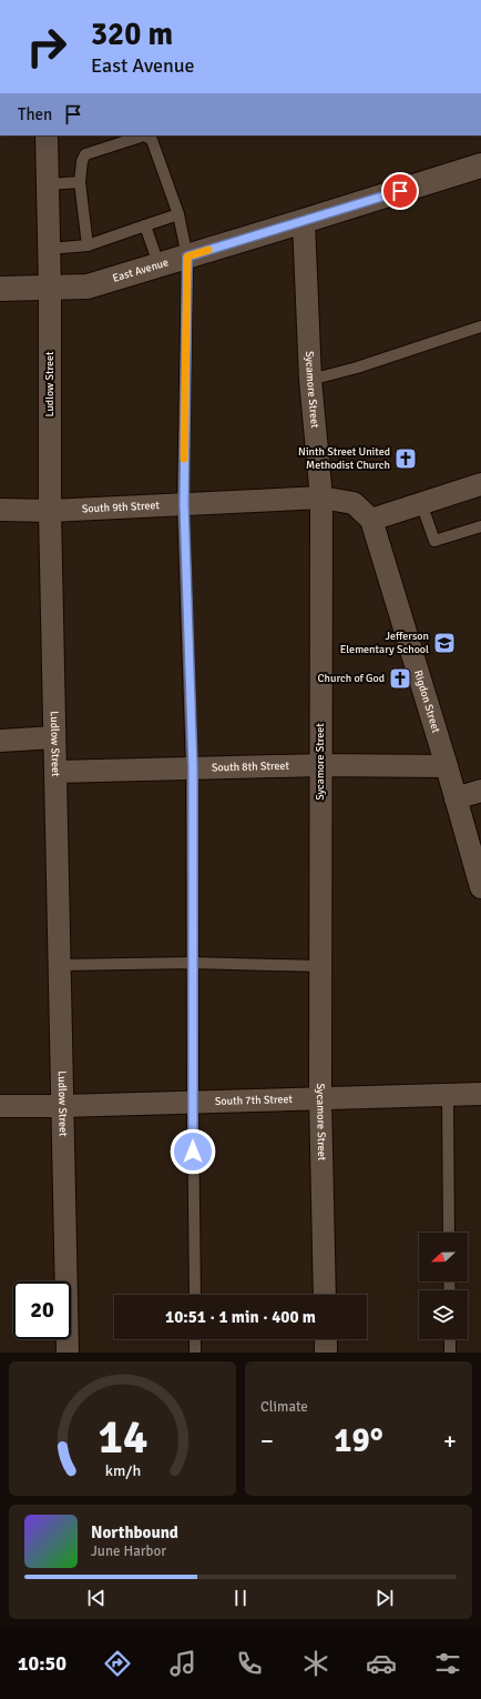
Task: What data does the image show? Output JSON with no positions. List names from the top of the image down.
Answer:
{
  "streets": {
    "street": [
      "East Avenue",
      "Ludlow Street",
      "Sycamore Street",
      "South 9th Street",
      "Rigdon Street",
      "South 8th Street",
      "South 7th Street"
    ]
  },
  "crossings": [
    ["East Avenue", "Ludlow Street"],
    ["East Avenue", "Sycamore Street"],
    ["Ludlow Street", "South 9th Street"],
    ["Ludlow Street", "South 8th Street"],
    ["Ludlow Street", "South 7th Street"],
    ["Sycamore Street", "South 9th Street"],
    ["Sycamore Street", "South 8th Street"],
    ["Sycamore Street", "South 7th Street"],
    ["Rigdon Street", "South 8th Street"]
  ],
  "places": {
    "church": ["Ninth Street United Methodist Church", "Church of God"],
    "school or university": ["Jefferson Elementary School"]
  },
  "north": "left",
  "page": {
    "turn": ["320 m", "East Avenue"],
    "then": "Then",
    "limit": "20",
    "trip": "10:51 · 1 min · 400 m",
    "tile": "Climate",
    "heat": ["−", "19°", "+"],
    "song": ["Northbound", "June Harbor"],
    "tabs": "10:50",
    "gauge": ["14", "km/h"]
  }
}
